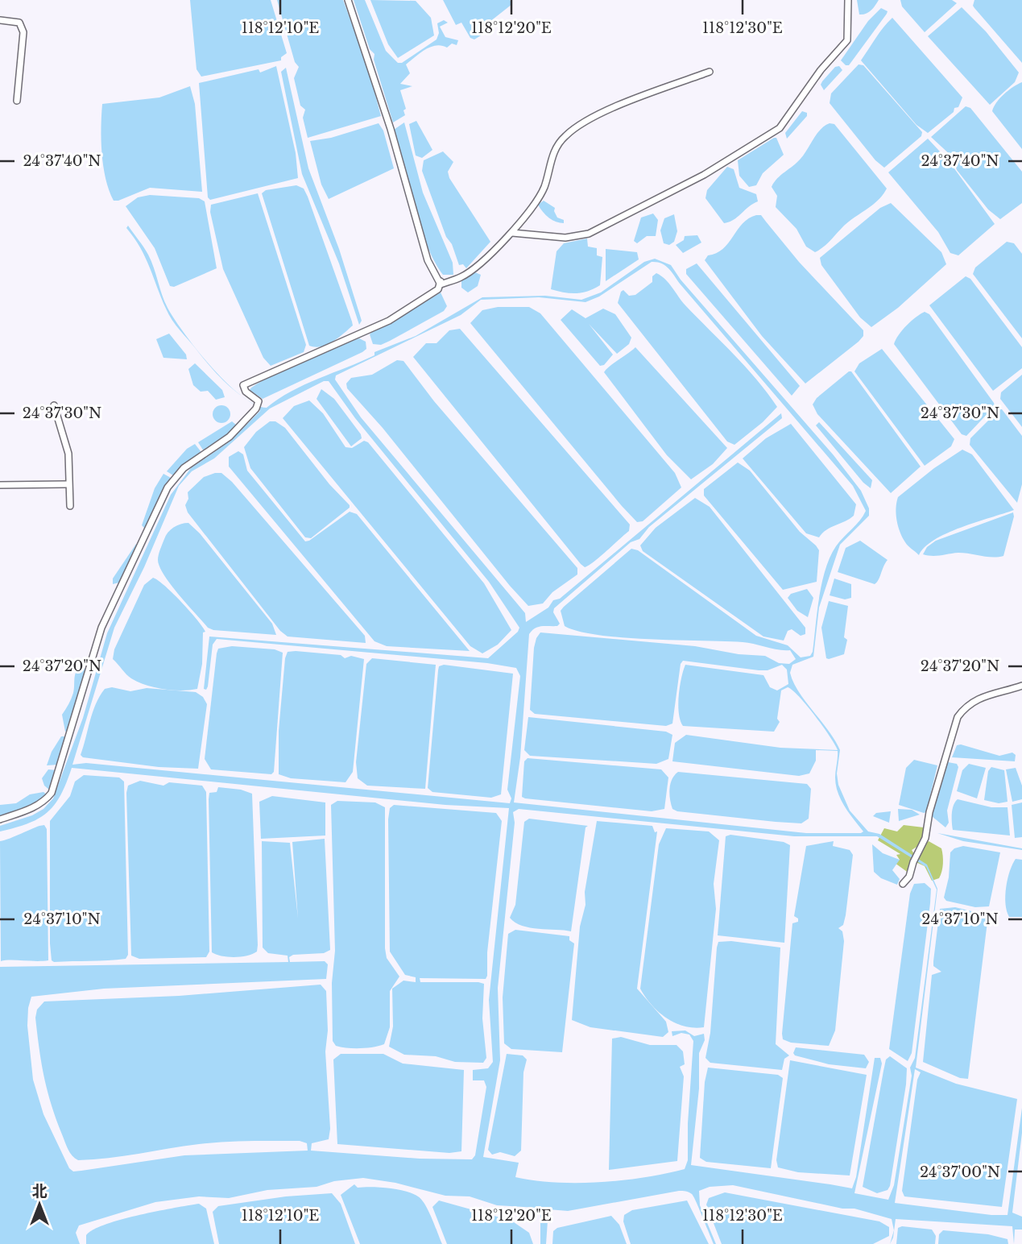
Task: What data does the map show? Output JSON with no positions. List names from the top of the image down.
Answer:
{
  "north": "top",
  "coordinates": [
    "118°12'10\"E",
    "118°12'20\"E",
    "118°12'30\"E",
    "24°37'40\"N",
    "24°37'30\"N",
    "24°37'20\"N",
    "24°37'10\"N",
    "24°37'00\"N"
  ]
}
